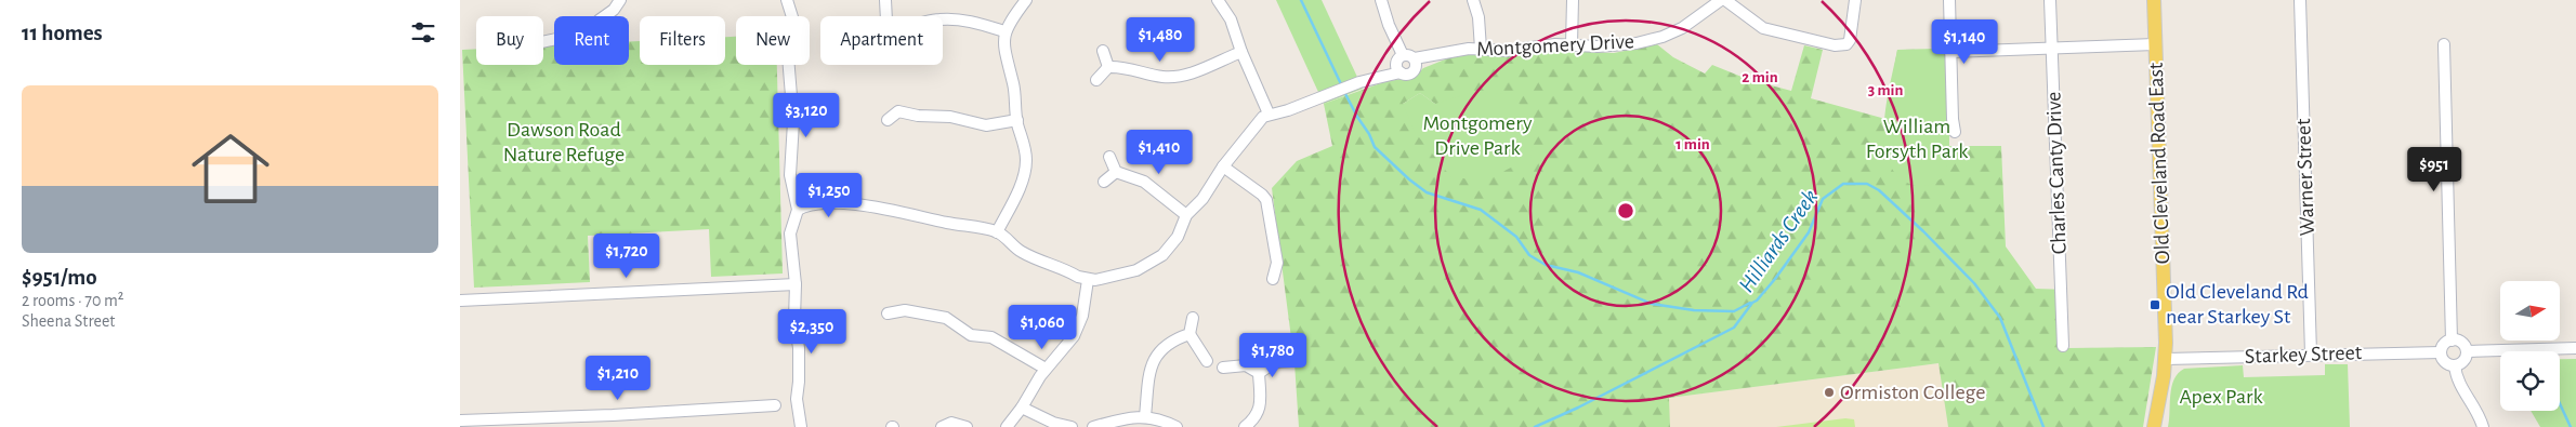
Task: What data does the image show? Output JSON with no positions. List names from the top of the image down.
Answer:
{
  "streets": {
    "main road": ["Old Cleveland Road East"],
    "street": [
      "Montgomery Drive",
      "Charles Canty Drive",
      "Warner Street",
      "Starkey Street"
    ]
  },
  "crossings": [
    ["Old Cleveland Road East", "Starkey Street"],
    ["Warner Street", "Starkey Street"]
  ],
  "water": ["Hilliards Creek"],
  "parks": [
    "Montgomery Drive Park",
    "William Forsyth Park",
    "Dawson Road Nature Refuge",
    "Apex Park"
  ],
  "places": {
    "transit": ["Old Cleveland Rd near Starkey St"],
    "other": ["Ormiston College"]
  },
  "north": "right",
  "page": {
    "heading": "11 homes",
    "chip": [
      "Buy",
      "Rent",
      "Filters",
      "New",
      "Apartment"
    ],
    "price": [
      "$1,480",
      "$1,140",
      "$3,120",
      "$1,410",
      "$951",
      "$1,250",
      "$1,720",
      "$1,060",
      "$2,350",
      "$1,780",
      "$1,210"
    ],
    "list": [
      {
        "name": "$951/mo",
        "note": "2 rooms · 70 m² · Sheena Street"
      }
    ]
  },
  "rings": ["2 min", "3 min", "1 min"]
}
